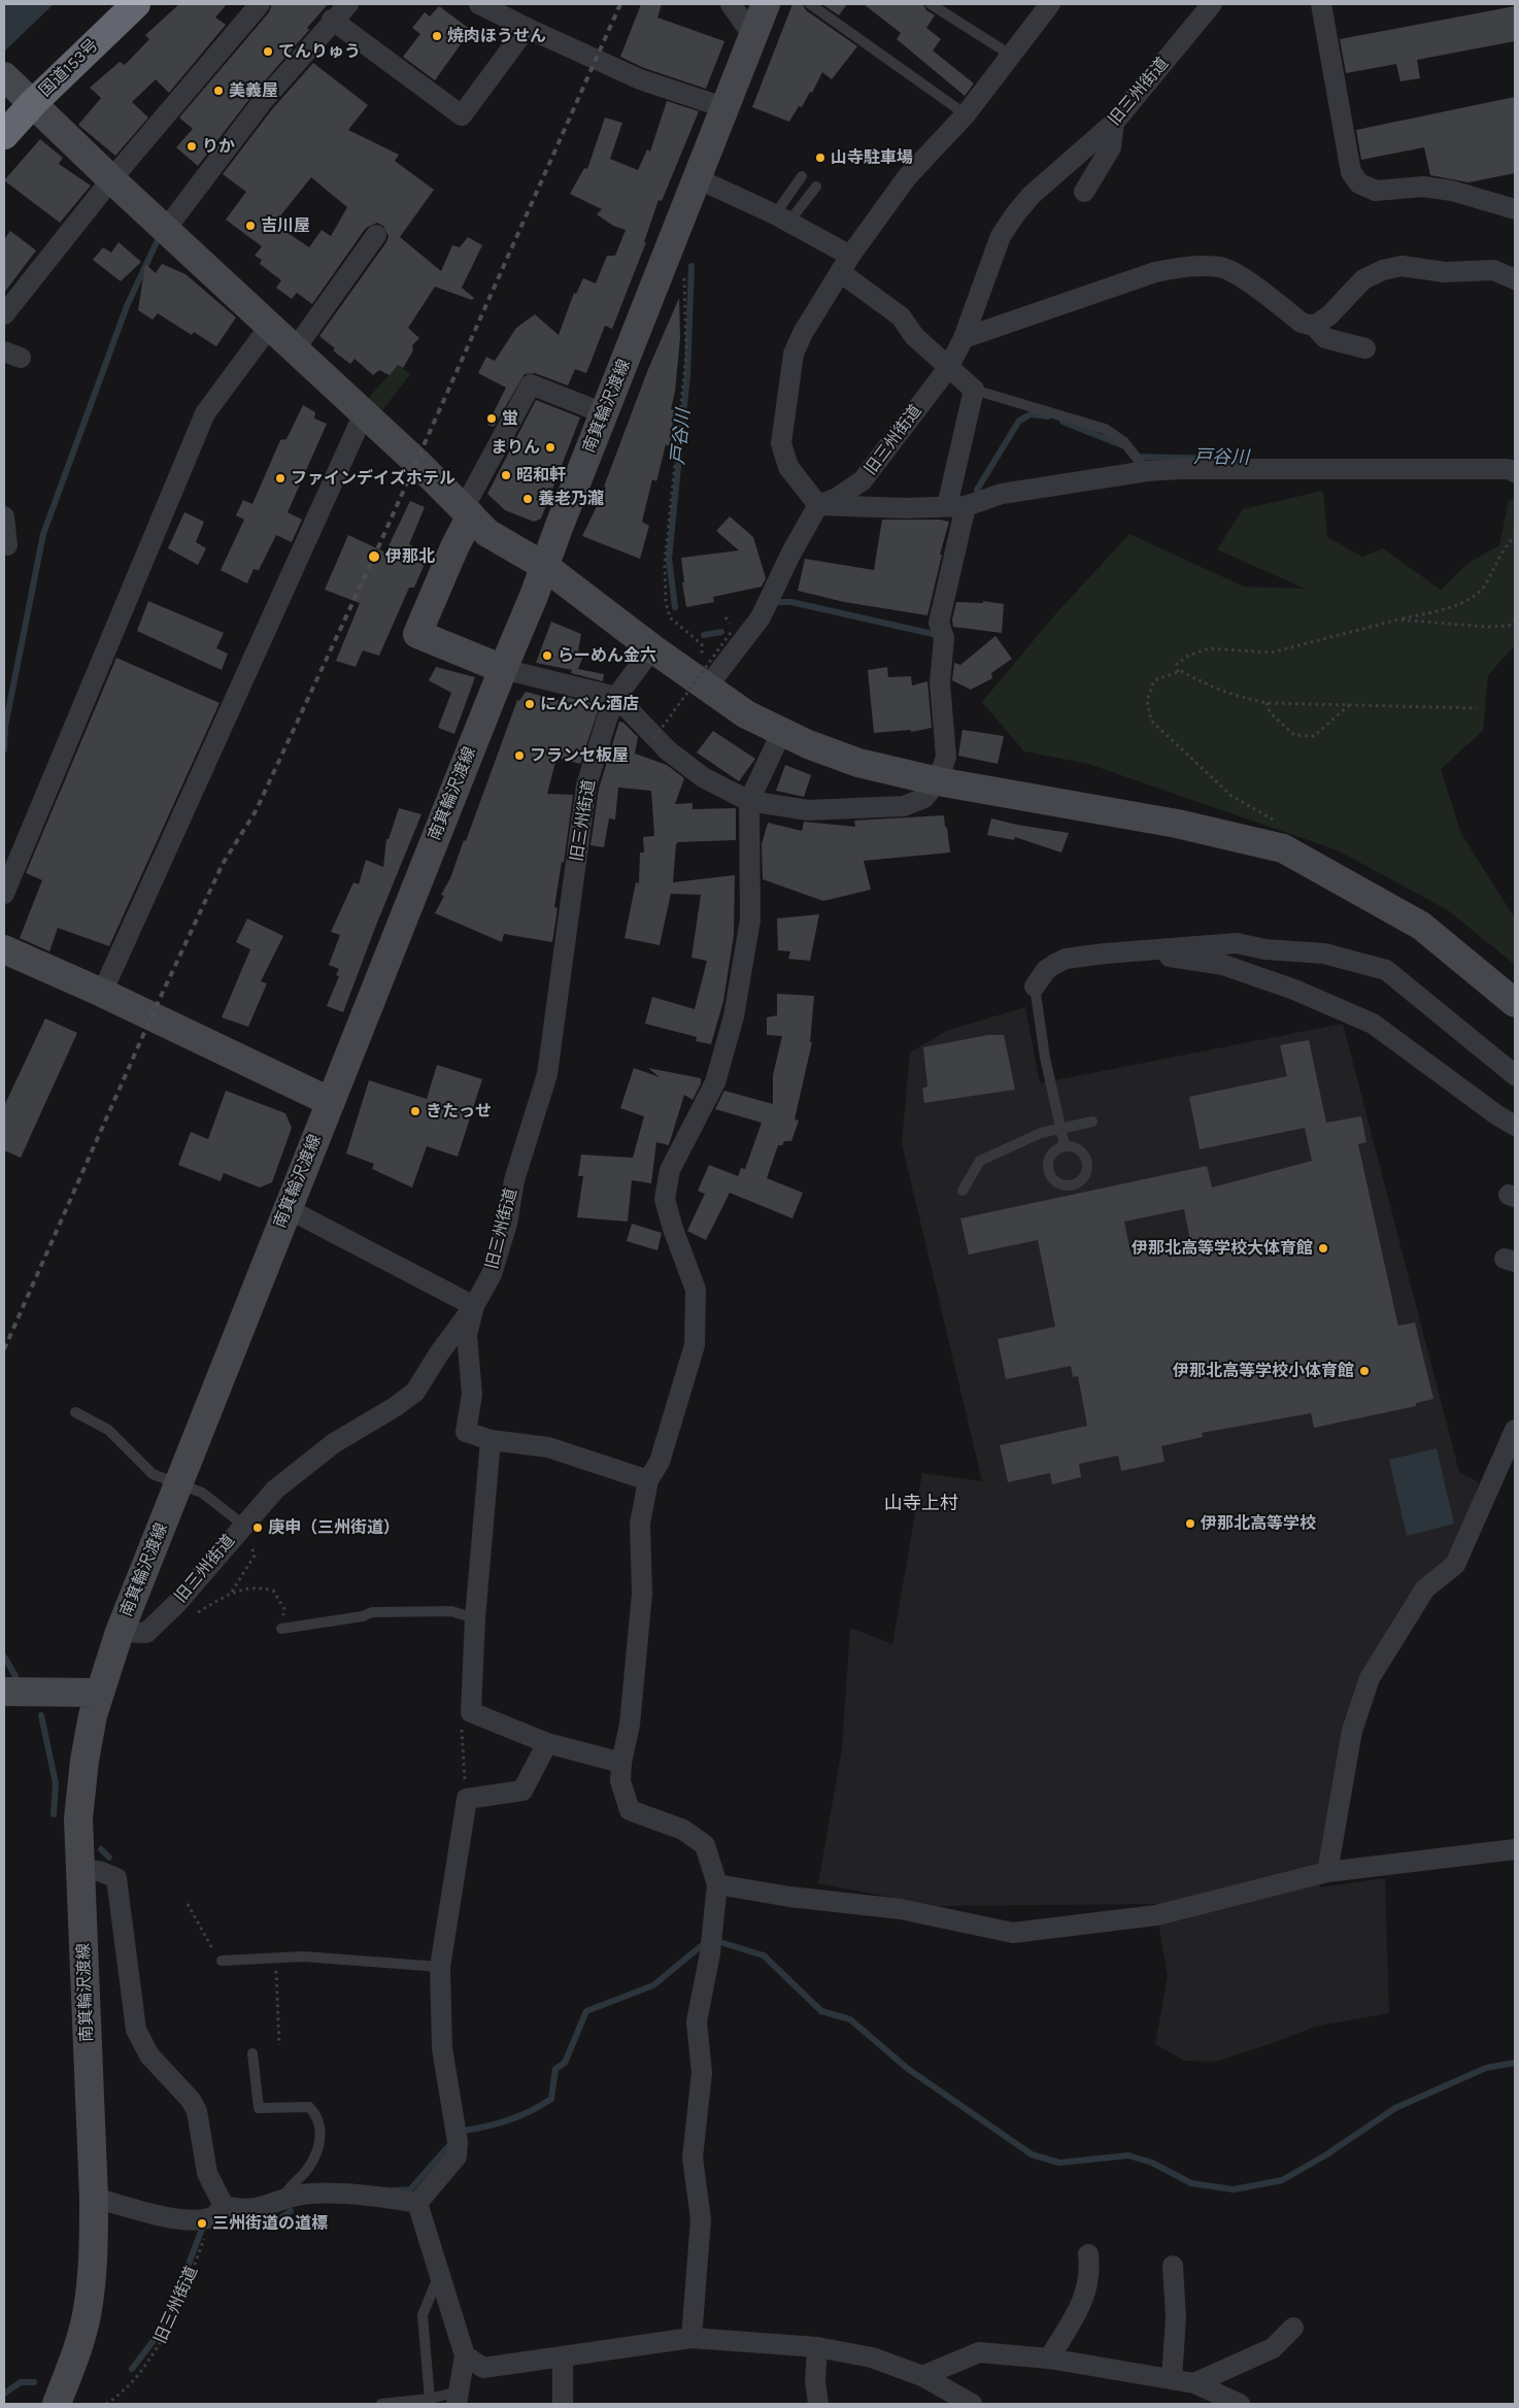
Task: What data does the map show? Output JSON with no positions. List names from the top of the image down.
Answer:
{
  "streets": {
    "highway": ["国道153号"],
    "main road": ["南箕輪沢渡線"],
    "street": ["旧三州街道"]
  },
  "crossings": [
    ["旧三州街道", "南箕輪沢渡線"]
  ],
  "districts": ["山寺上村"],
  "water": ["戸谷川"],
  "places": [
    "焼肉ほうせん",
    "てんりゅう",
    "美義屋",
    "りか",
    "山寺駐車場",
    "吉川屋",
    "蛍",
    "まりん",
    "昭和軒",
    "ファインデイズホテル",
    "養老乃瀧",
    "伊那北",
    "らーめん金六",
    "にんべん酒店",
    "フランセ板屋",
    "きたっせ",
    "伊那北高等学校大体育館",
    "伊那北高等学校小体育館",
    "伊那北高等学校",
    "庚申（三州街道）",
    "三州街道の道標"
  ]
}
